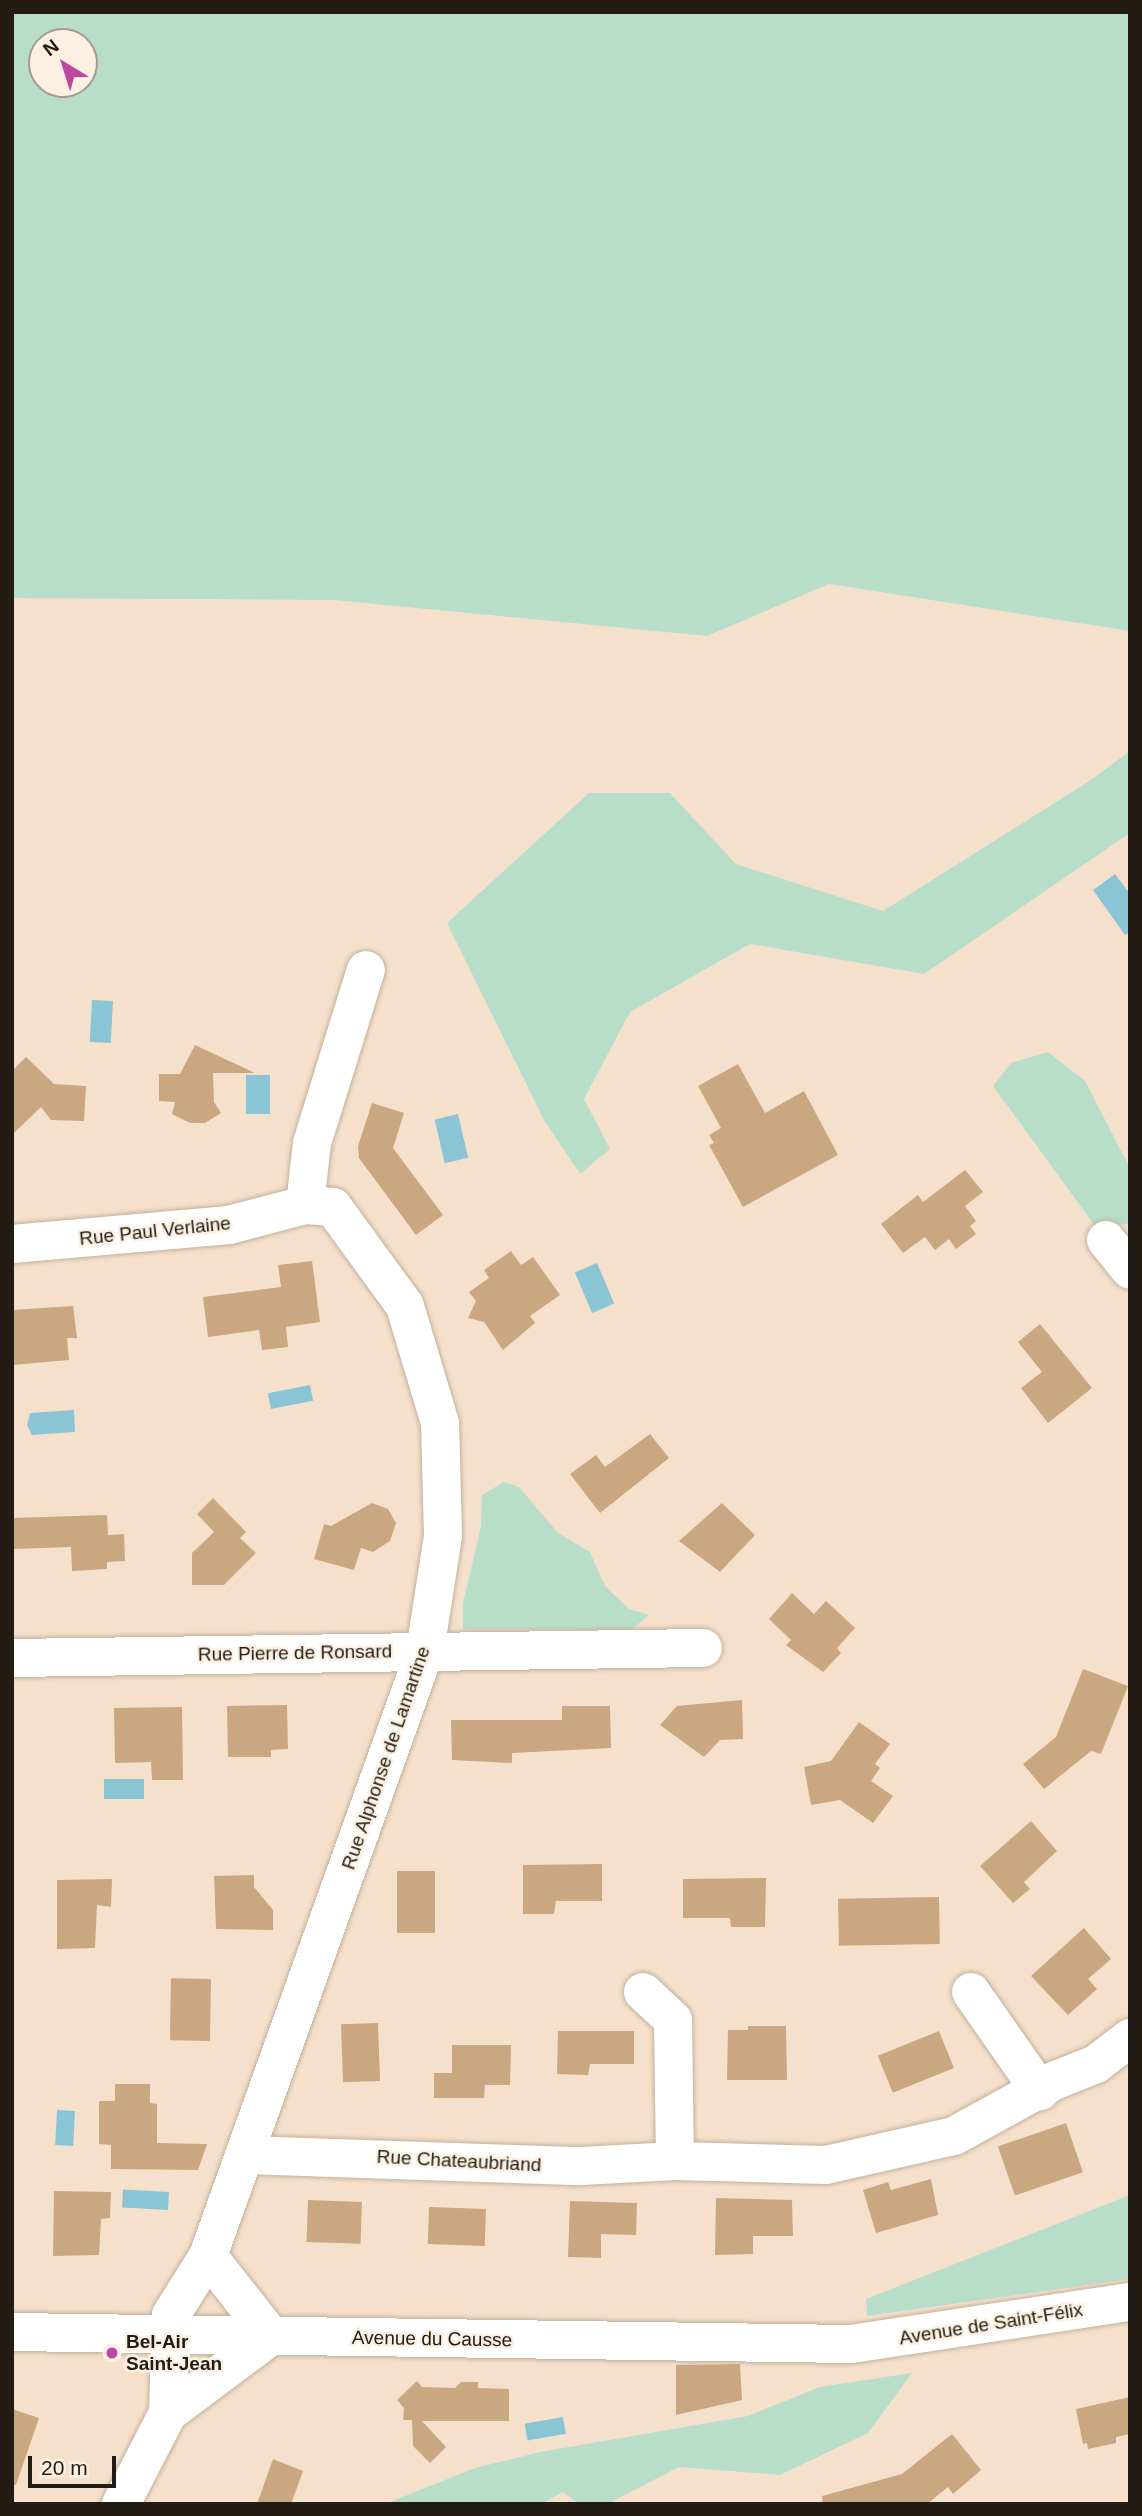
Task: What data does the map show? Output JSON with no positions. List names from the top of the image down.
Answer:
{
  "streets": {
    "street": [
      "Rue Paul Verlaine",
      "Rue Pierre de Ronsard",
      "Rue Alphonse de Lamartine",
      "Rue Chateaubriand",
      "Avenue de Saint-Félix",
      "Avenue du Causse"
    ]
  },
  "crossings": [
    ["Rue Paul Verlaine", "Rue Alphonse de Lamartine"],
    ["Rue Pierre de Ronsard", "Rue Alphonse de Lamartine"],
    ["Rue Alphonse de Lamartine", "Rue Chateaubriand"],
    ["Rue Alphonse de Lamartine", "Avenue du Causse"],
    ["Avenue de Saint-Félix", "Avenue du Causse"]
  ],
  "places": ["Bel-Air Saint-Jean"],
  "scale_bar": "20 m",
  "north": "top left"
}
